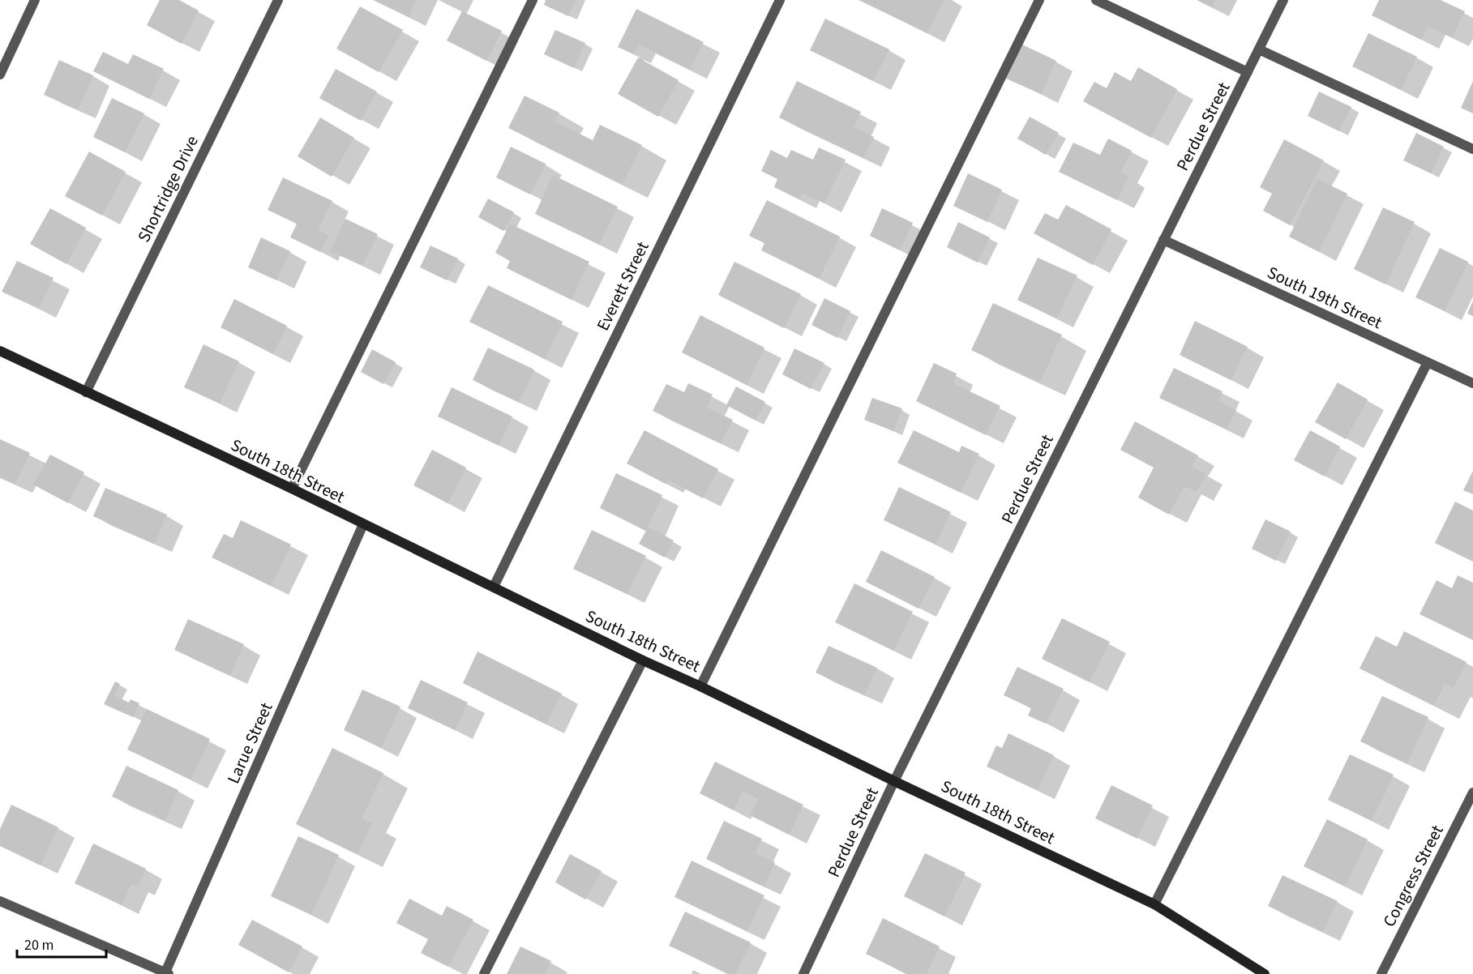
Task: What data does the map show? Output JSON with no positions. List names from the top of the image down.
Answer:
{
  "streets": {
    "main road": ["South 18th Street"],
    "street": [
      "Perdue Street",
      "Shortridge Drive",
      "Everett Street",
      "South 19th Street",
      "Larue Street",
      "Congress Street"
    ]
  },
  "crossings": [
    ["Perdue Street", "South 19th Street"],
    ["Perdue Street", "South 18th Street"],
    ["Shortridge Drive", "South 18th Street"],
    ["Everett Street", "South 18th Street"],
    ["South 18th Street", "Larue Street"]
  ],
  "scale_bar": "20 m"
}
